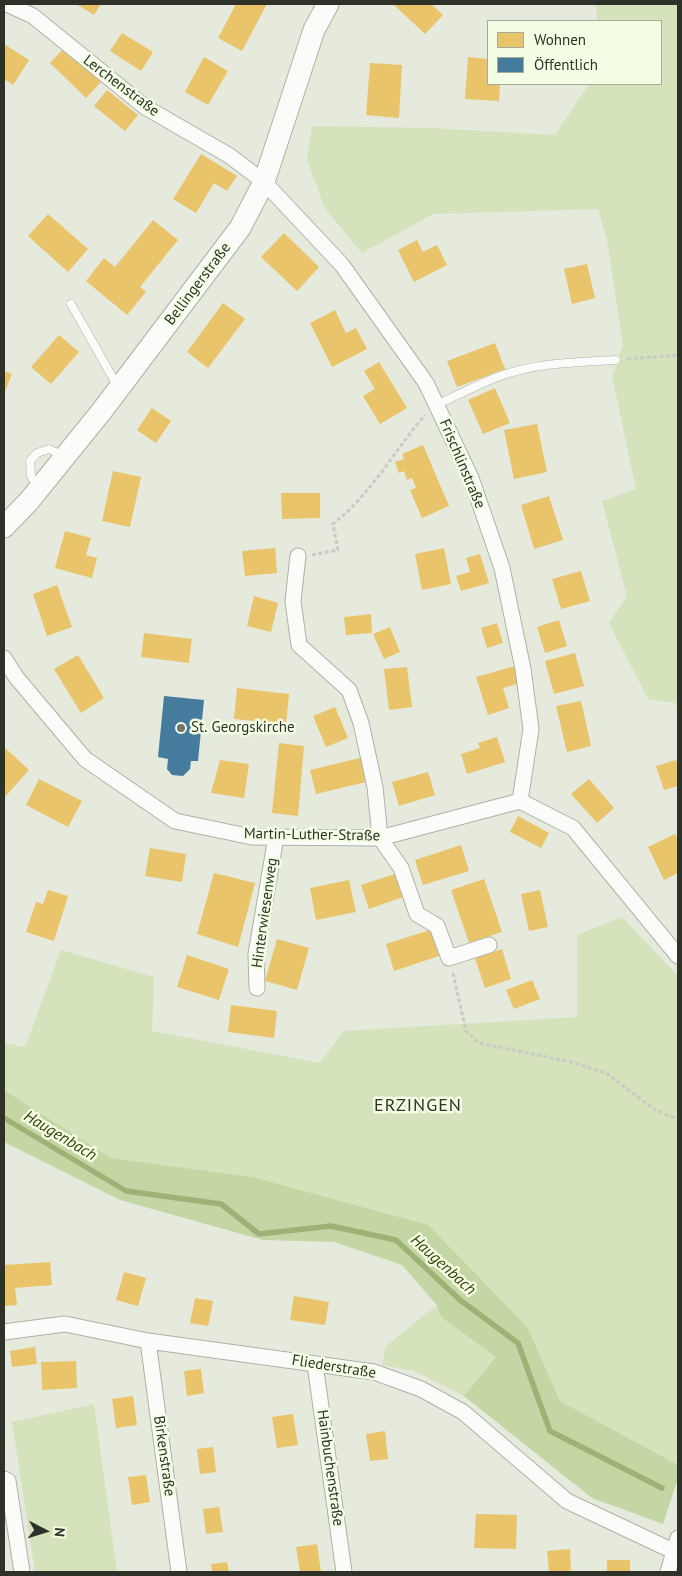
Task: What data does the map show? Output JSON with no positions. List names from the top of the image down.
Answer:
{
  "streets": {
    "street": [
      "Lerchenstraße",
      "Bellingerstraße",
      "Frischlinstraße",
      "Martin-Luther-Straße",
      "Hinterwiesenweg",
      "Fliederstraße",
      "Birkenstraße",
      "Hainbuchenstraße"
    ]
  },
  "crossings": [
    ["Lerchenstraße", "Bellingerstraße"],
    ["Lerchenstraße", "Frischlinstraße"],
    ["Bellingerstraße", "Frischlinstraße"],
    ["Frischlinstraße", "Martin-Luther-Straße"],
    ["Martin-Luther-Straße", "Hinterwiesenweg"],
    ["Fliederstraße", "Birkenstraße"],
    ["Fliederstraße", "Hainbuchenstraße"]
  ],
  "districts": ["ERZINGEN"],
  "water": ["Haugenbach"],
  "places": ["St. Georgskirche"],
  "legend": ["Wohnen", "Öffentlich"],
  "north": "right"
}
